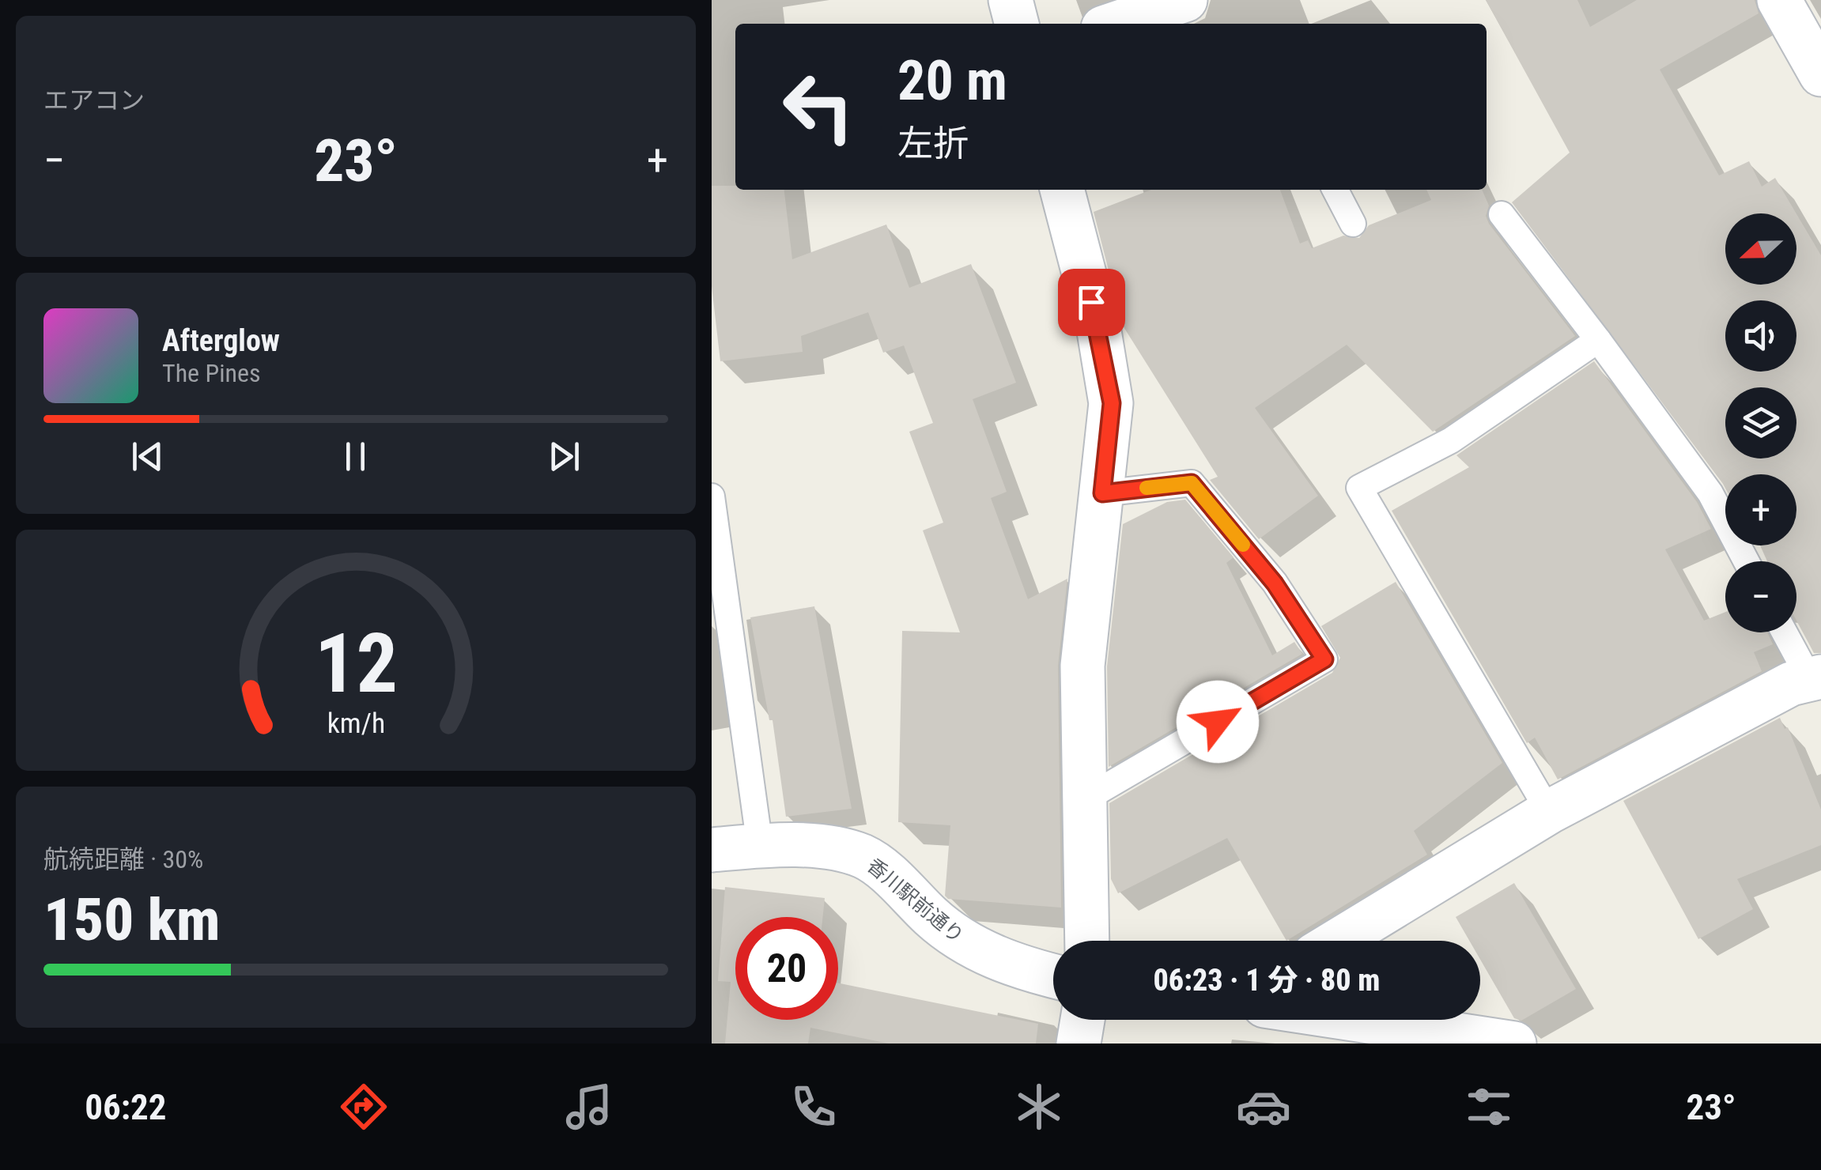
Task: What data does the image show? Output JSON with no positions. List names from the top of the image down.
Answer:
{
  "streets": {
    "street": ["香川駅前通り"]
  },
  "north": "left",
  "page": {
    "tile": [
      "エアコン",
      ["航続距離 · 30%", "150 km"]
    ],
    "turn": ["20 m", "左折"],
    "heat": ["−", "23°", "+"],
    "map_buttons": ["+", "−"],
    "song": ["Afterglow", "The Pines"],
    "limit": "20",
    "trip": "06:23 · 1 分 · 80 m",
    "tabs": ["06:22", "23°"],
    "gauge": ["12", "km/h"]
  }
}
